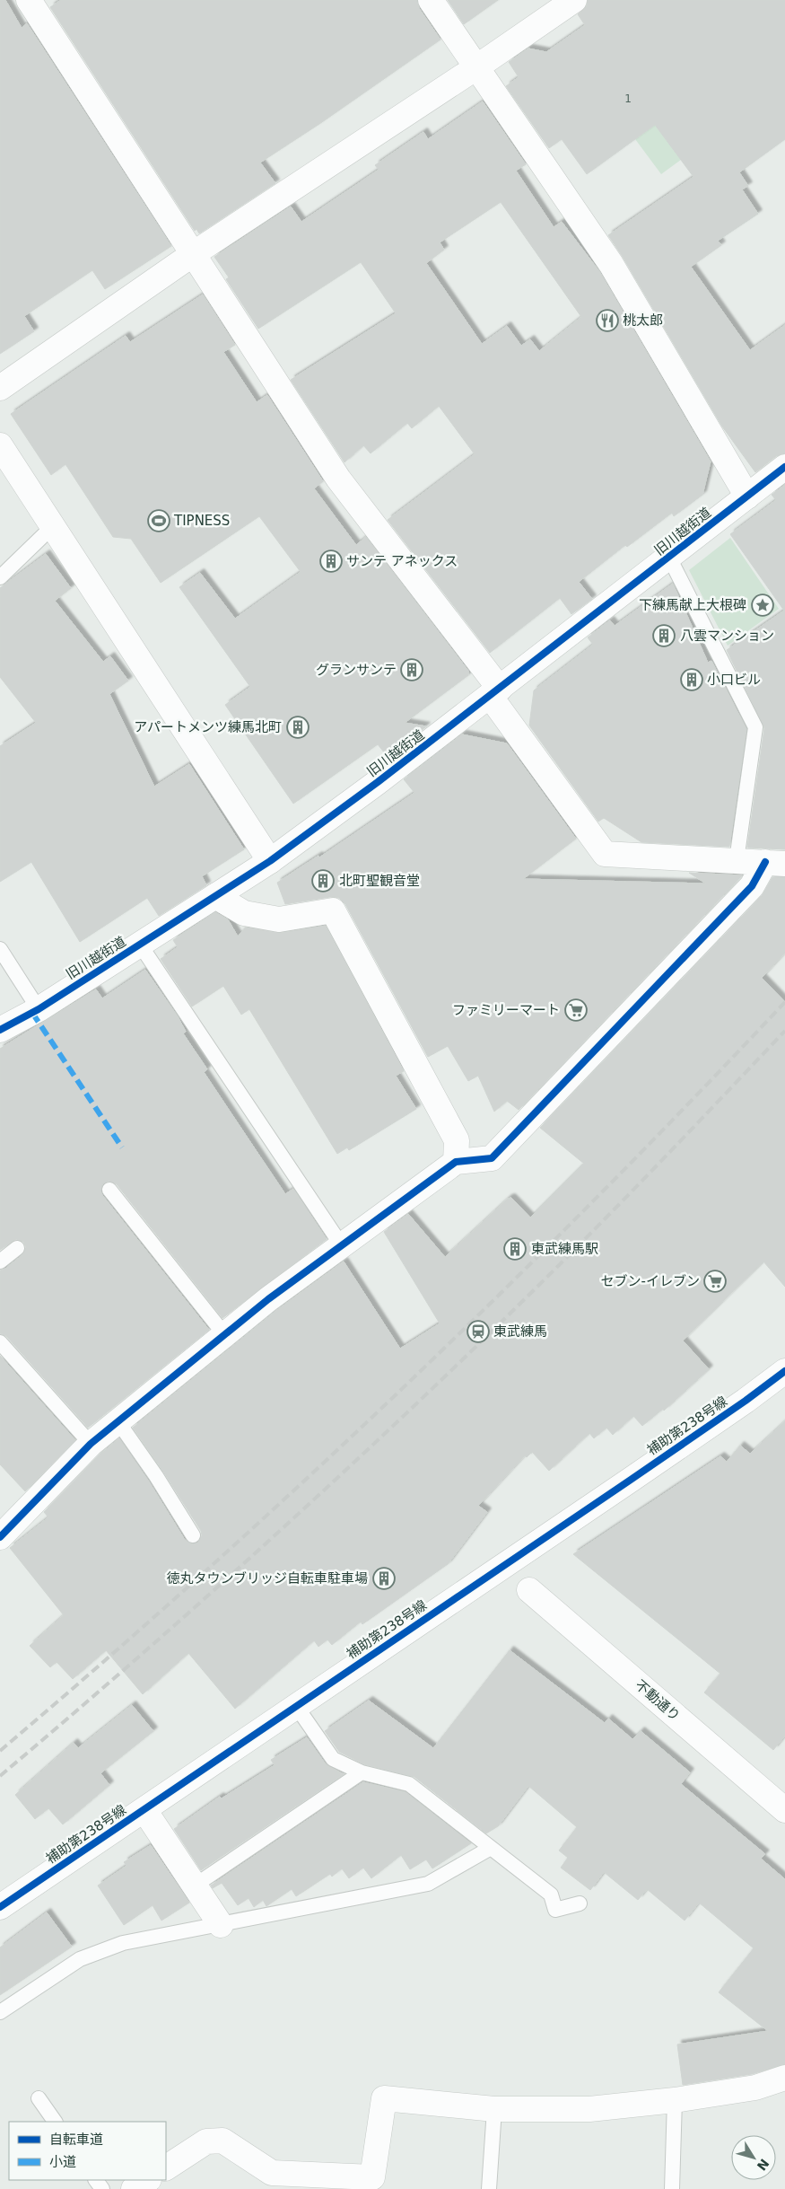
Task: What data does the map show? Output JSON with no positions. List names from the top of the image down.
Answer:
{
  "streets": {
    "street": ["旧川越街道", "補助第238号線", "不動通り"]
  },
  "places": {
    "restaurant": ["桃太郎"],
    "sports": ["TIPNESS"],
    "building": [
      "サンテ アネックス",
      "八雲マンション",
      "グランサンテ",
      "小口ビル",
      "アパートメンツ練馬北町",
      "北町聖観音堂",
      "東武練馬駅",
      "徳丸タウンブリッジ自転車駐車場"
    ],
    "place": ["下練馬献上大根碑"],
    "supermarket": ["ファミリーマート", "セブン-イレブン"],
    "station": ["東武練馬"]
  },
  "house_numbers": ["1"],
  "legend": ["自転車道", "小道"],
  "north": "bottom right"
}
